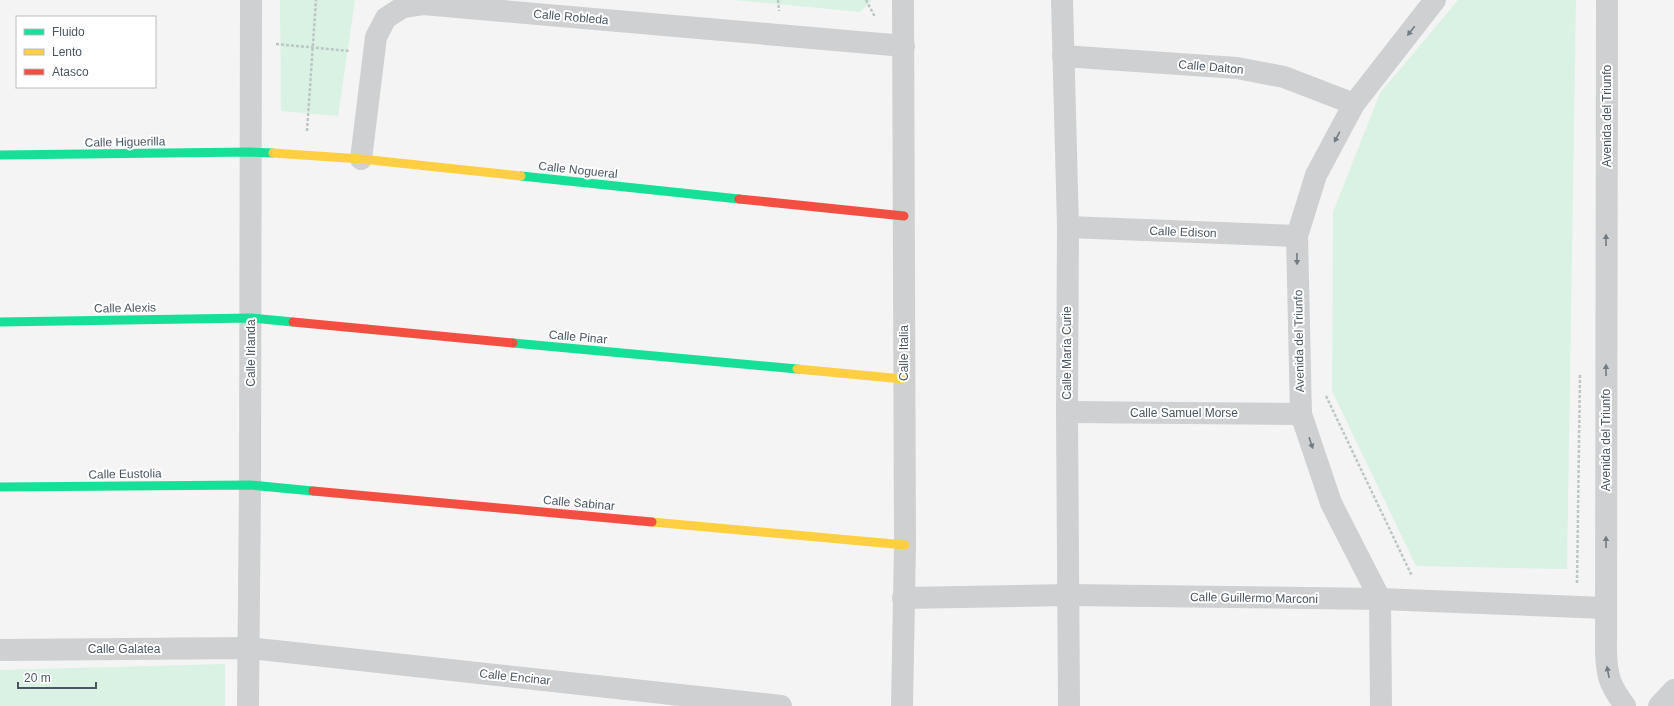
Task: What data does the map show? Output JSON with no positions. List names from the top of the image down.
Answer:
{
  "streets": {
    "street": [
      "Calle Robleda",
      "Calle Dalton",
      "Avenida del Triunfo",
      "Calle Higuerilla",
      "Calle Nogueral",
      "Calle Edison",
      "Calle Alexis",
      "Calle Pinar",
      "Calle Irlanda",
      "Calle Italia",
      "Calle María Curie",
      "Calle Samuel Morse",
      "Calle Eustolia",
      "Calle Sabinar",
      "Calle Guillermo Marconi",
      "Calle Galatea",
      "Calle Encinar"
    ]
  },
  "crossings": [
    ["Calle Robleda", "Calle Nogueral"],
    ["Calle Robleda", "Calle Italia"],
    ["Calle Dalton", "Avenida del Triunfo"],
    ["Calle Dalton", "Calle María Curie"],
    ["Avenida del Triunfo", "Calle Edison"],
    ["Avenida del Triunfo", "Calle Samuel Morse"],
    ["Avenida del Triunfo", "Calle Guillermo Marconi"],
    ["Calle Higuerilla", "Calle Nogueral"],
    ["Calle Higuerilla", "Calle Irlanda"],
    ["Calle Nogueral", "Calle Irlanda"],
    ["Calle Nogueral", "Calle Italia"],
    ["Calle Edison", "Calle María Curie"],
    ["Calle Alexis", "Calle Pinar"],
    ["Calle Alexis", "Calle Irlanda"],
    ["Calle Pinar", "Calle Irlanda"],
    ["Calle Pinar", "Calle Italia"],
    ["Calle Irlanda", "Calle Eustolia"],
    ["Calle Irlanda", "Calle Sabinar"],
    ["Calle Irlanda", "Calle Galatea"],
    ["Calle Irlanda", "Calle Encinar"],
    ["Calle Italia", "Calle Sabinar"],
    ["Calle Italia", "Calle Guillermo Marconi"],
    ["Calle María Curie", "Calle Samuel Morse"],
    ["Calle María Curie", "Calle Guillermo Marconi"],
    ["Calle Eustolia", "Calle Sabinar"],
    ["Calle Galatea", "Calle Encinar"]
  ],
  "legend": ["Fluido", "Lento", "Atasco"],
  "scale_bar": "20 m"
}
